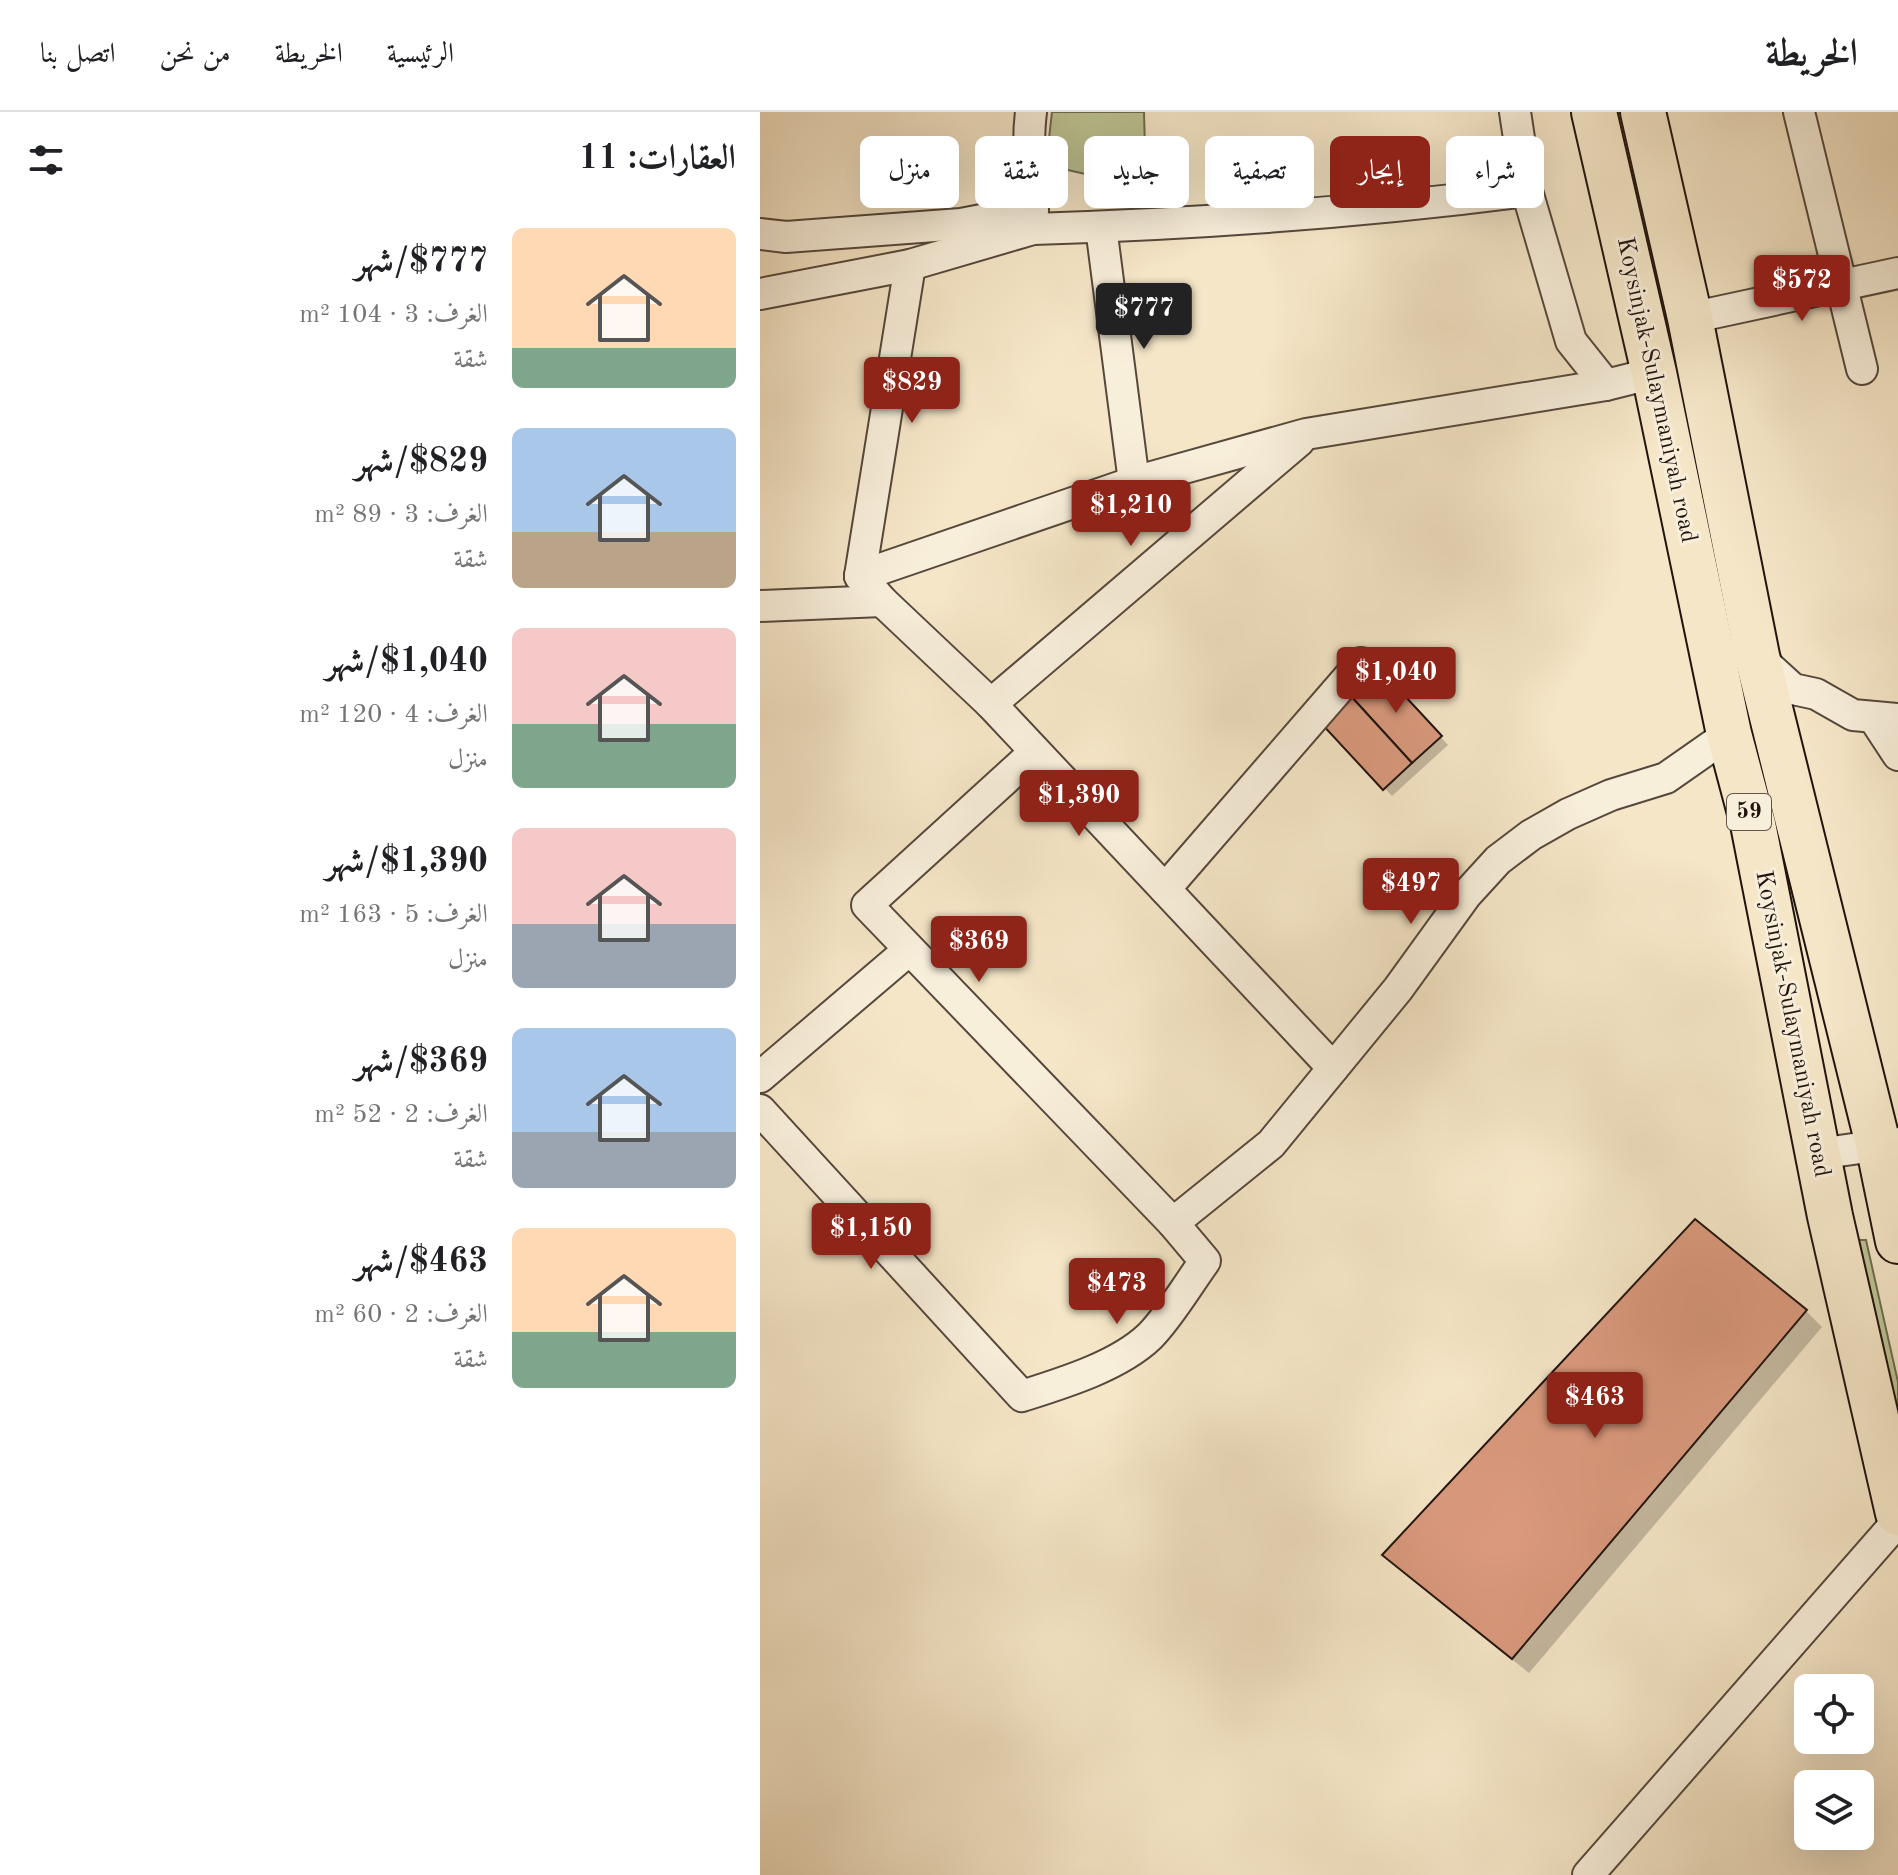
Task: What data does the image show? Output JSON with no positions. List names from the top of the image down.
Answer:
{
  "streets": {
    "main road": ["Koysinjak-Sulaymaniyah road", "59"]
  },
  "page": {
    "header": "الخريطة",
    "nav": [
      "الرئيسية",
      "الخريطة",
      "من نحن",
      "اتصل بنا"
    ],
    "heading": "العقارات: 11",
    "chip": [
      "شراء",
      "إيجار",
      "تصفية",
      "جديد",
      "شقة",
      "منزل"
    ],
    "list": [
      {
        "name": "$777/شهر",
        "note": "الغرف: 3 · 104 m² · شقة"
      },
      {
        "name": "$829/شهر",
        "note": "الغرف: 3 · 89 m² · شقة"
      },
      {
        "name": "$1,040/شهر",
        "note": "الغرف: 4 · 120 m² · منزل"
      },
      {
        "name": "$1,390/شهر",
        "note": "الغرف: 5 · 163 m² · منزل"
      },
      {
        "name": "$369/شهر",
        "note": "الغرف: 2 · 52 m² · شقة"
      },
      {
        "name": "$463/شهر",
        "note": "الغرف: 2 · 60 m² · شقة"
      }
    ],
    "price": [
      "$572",
      "$777",
      "$829",
      "$1,210",
      "$1,040",
      "$1,390",
      "$497",
      "$369",
      "$1,150",
      "$473",
      "$463"
    ]
  }
}
